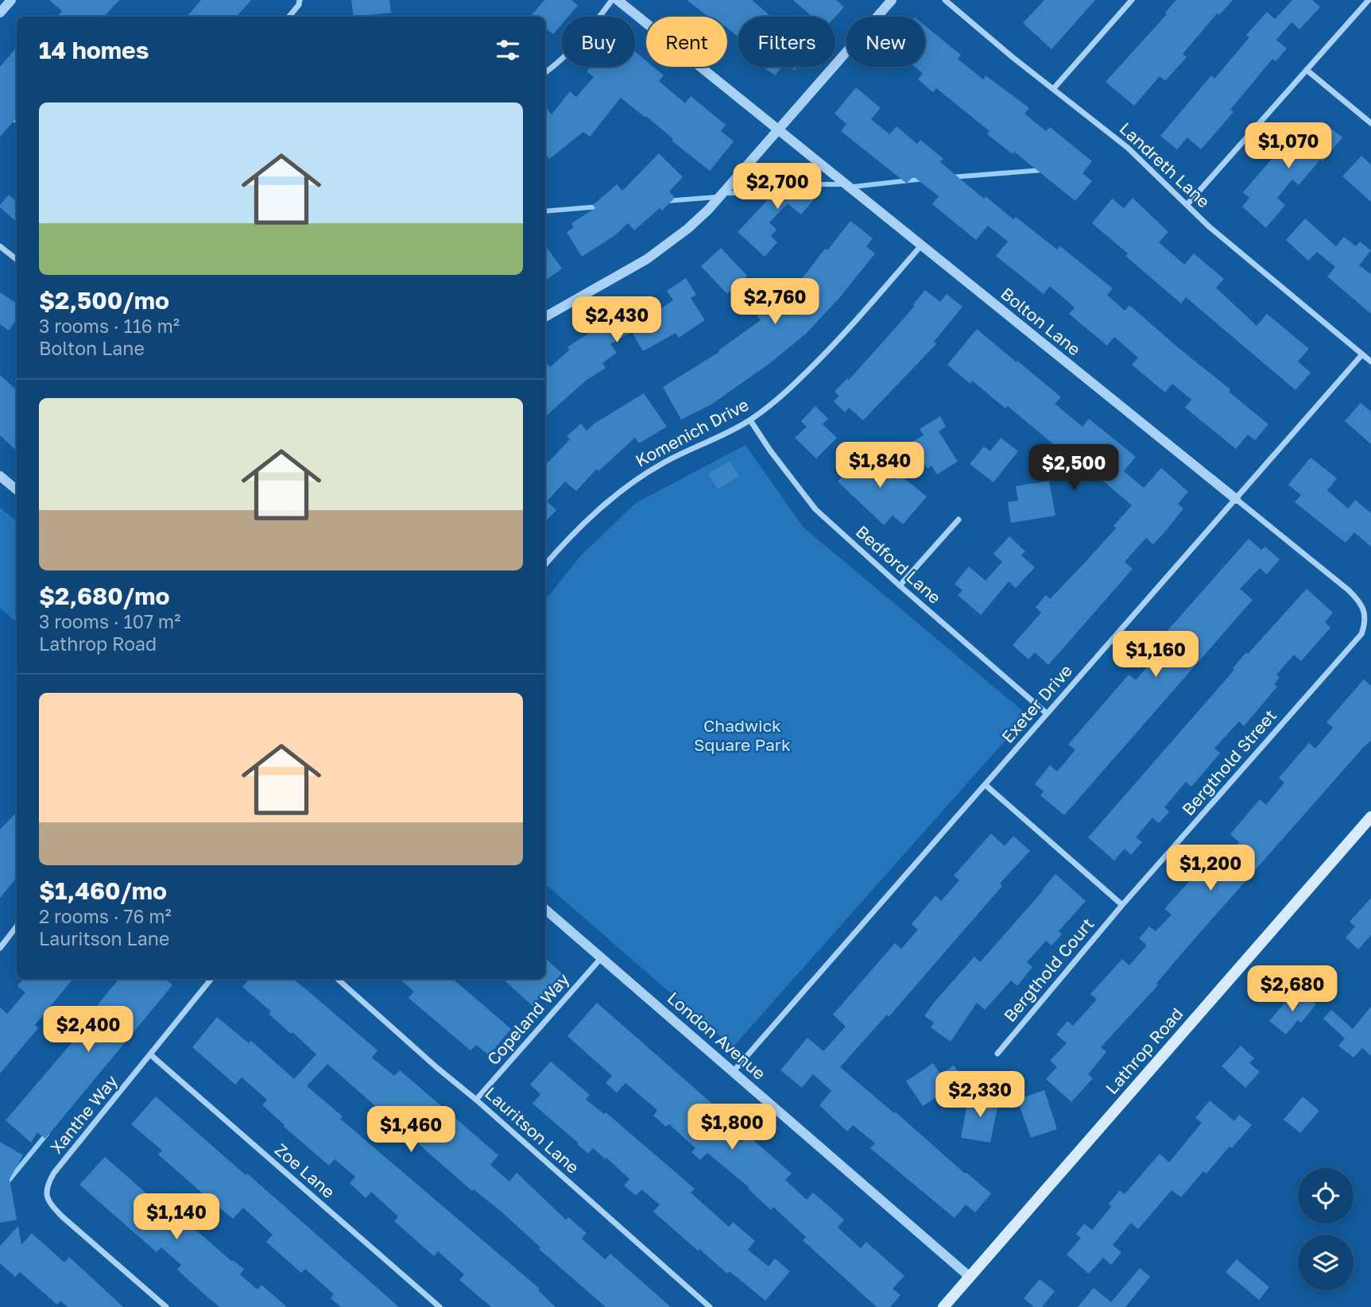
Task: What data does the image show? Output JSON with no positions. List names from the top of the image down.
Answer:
{
  "streets": {
    "main road": ["Lathrop Road"],
    "street": [
      "Landreth Lane",
      "Bolton Lane",
      "Komenich Drive",
      "Bedford Lane",
      "Exeter Drive",
      "Bergthold Street",
      "Bergthold Court",
      "Copeland Way",
      "London Avenue",
      "Xanthe Way",
      "Lauritson Lane",
      "Zoe Lane"
    ]
  },
  "crossings": [
    ["Landreth Lane", "Exeter Drive"],
    ["Bolton Lane", "Komenich Drive"],
    ["Bolton Lane", "Exeter Drive"],
    ["Bolton Lane", "Bergthold Street"],
    ["Komenich Drive", "Bedford Lane"],
    ["Bedford Lane", "Exeter Drive"],
    ["Exeter Drive", "London Avenue"],
    ["Bergthold Street", "Bergthold Court"],
    ["Copeland Way", "London Avenue"],
    ["Copeland Way", "Lauritson Lane"],
    ["London Avenue", "Lathrop Road"],
    ["Xanthe Way", "Zoe Lane"]
  ],
  "parks": ["Chadwick Square Park"],
  "page": {
    "chip": [
      "Buy",
      "Rent",
      "Filters",
      "New"
    ],
    "heading": "14 homes",
    "list": [
      {
        "name": "$2,500/mo",
        "note": "3 rooms · 116 m² · Bolton Lane"
      },
      {
        "name": "$2,680/mo",
        "note": "3 rooms · 107 m² · Lathrop Road"
      },
      {
        "name": "$1,460/mo",
        "note": "2 rooms · 76 m² · Lauritson Lane"
      }
    ],
    "price": [
      "$1,070",
      "$2,700",
      "$2,760",
      "$2,430",
      "$1,840",
      "$2,500",
      "$1,160",
      "$1,200",
      "$2,680",
      "$2,400",
      "$2,330",
      "$1,800",
      "$1,460",
      "$1,140"
    ]
  }
}
